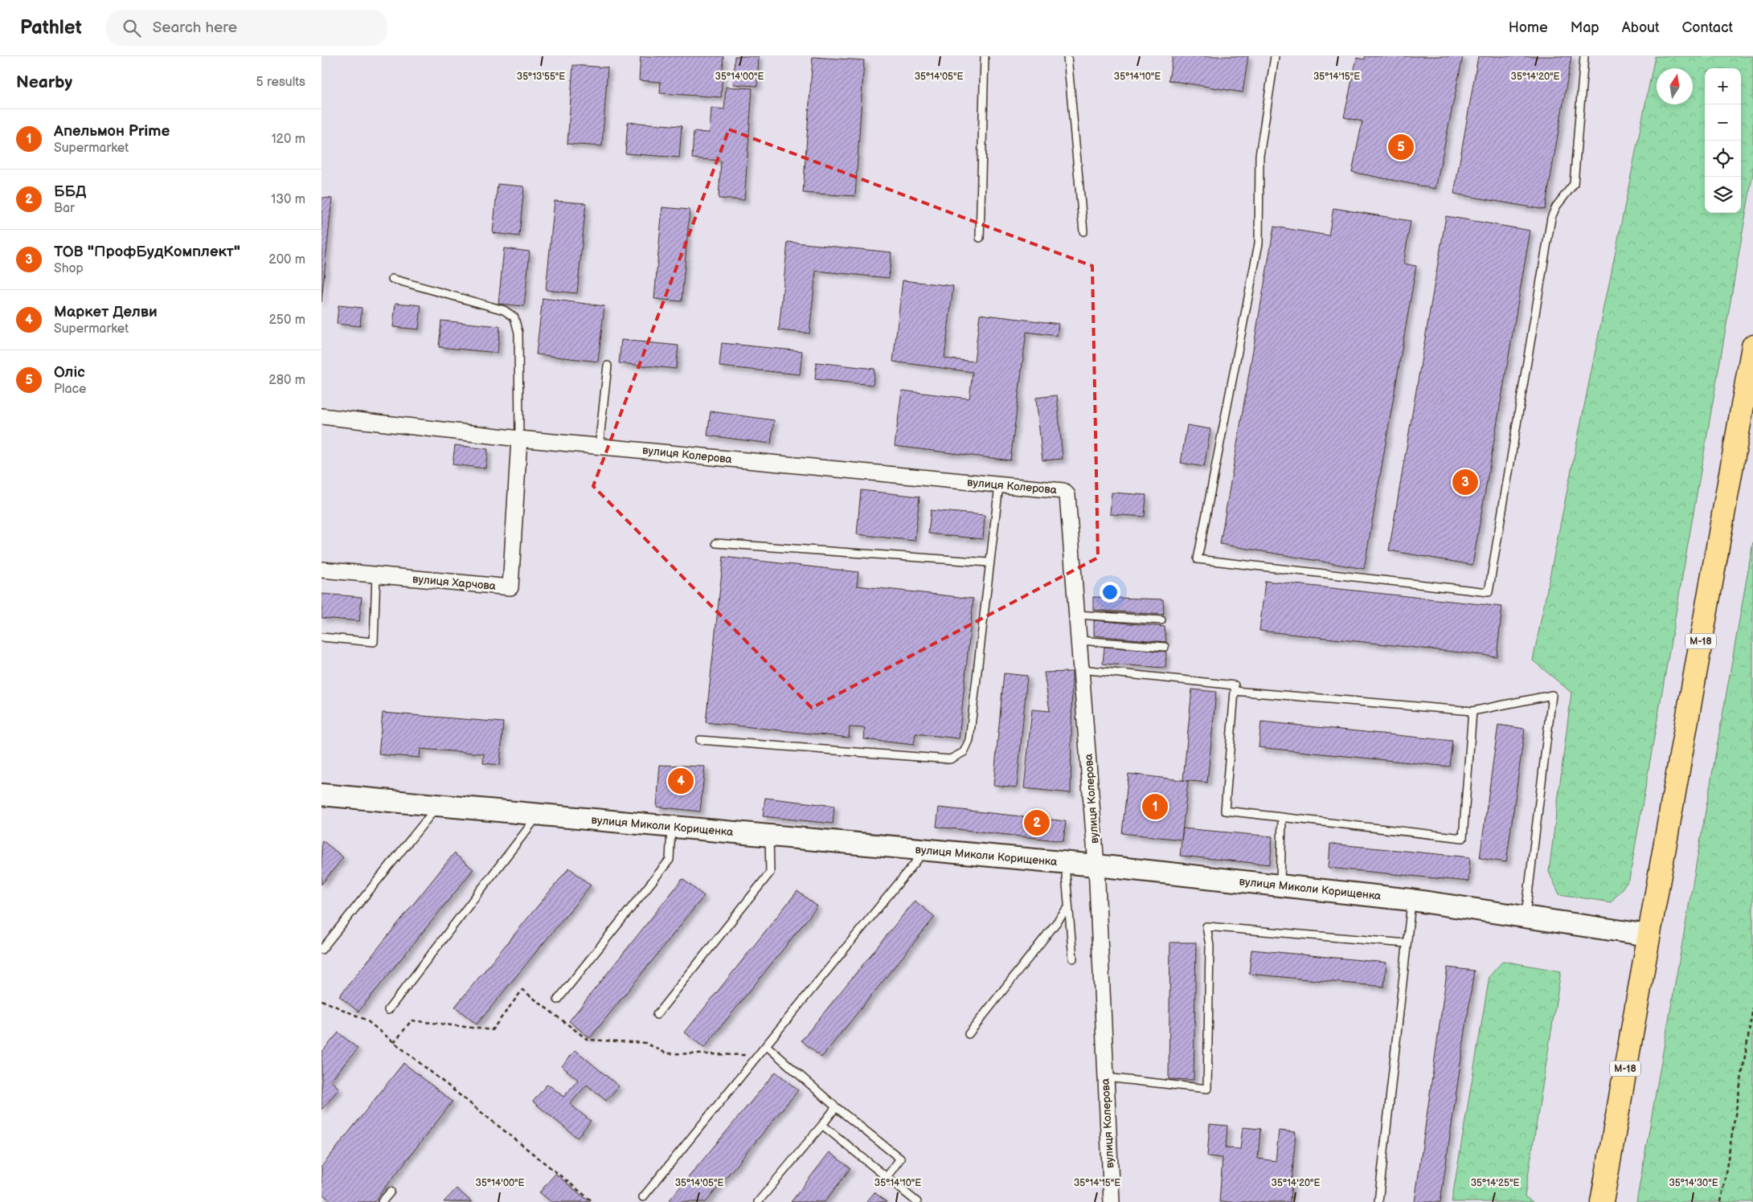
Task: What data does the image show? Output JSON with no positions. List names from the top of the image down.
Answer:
{
  "streets": {
    "highway": ["М-18"],
    "street": ["вулиця Колерова", "вулиця Харчова", "вулиця Миколи Корищенка"]
  },
  "crossings": [
    ["вулиця Колерова", "вулиця Харчова"],
    ["вулиця Колерова", "вулиця Миколи Корищенка"],
    ["М-18", "вулиця Миколи Корищенка"]
  ],
  "north": "top",
  "page": {
    "header": "Pathlet",
    "search": "Search here",
    "nav": [
      "Home",
      "Map",
      "About",
      "Contact"
    ],
    "heading": ["Nearby", "5 results"],
    "map_buttons": ["+", "−"],
    "list": [
      {
        "mark": "1",
        "name": "Апельмон Prime",
        "note": "Supermarket",
        "value": "120 m"
      },
      {
        "mark": "2",
        "name": "ББД",
        "note": "Bar",
        "value": "130 m"
      },
      {
        "mark": "3",
        "name": "ТОВ \"ПрофБудКомплект\"",
        "note": "Shop",
        "value": "200 m"
      },
      {
        "mark": "4",
        "name": "Маркет Делви",
        "note": "Supermarket",
        "value": "250 m"
      },
      {
        "mark": "5",
        "name": "Оліс",
        "note": "Place",
        "value": "280 m"
      }
    ],
    "pins": [
      "5",
      "3",
      "4",
      "1",
      "2"
    ]
  },
  "coordinates": [
    "35°13'55\"E",
    "35°14'00\"E",
    "35°14'05\"E",
    "35°14'10\"E",
    "35°14'15\"E",
    "35°14'20\"E",
    "35°14'25\"E",
    "35°14'30\"E"
  ]
}
